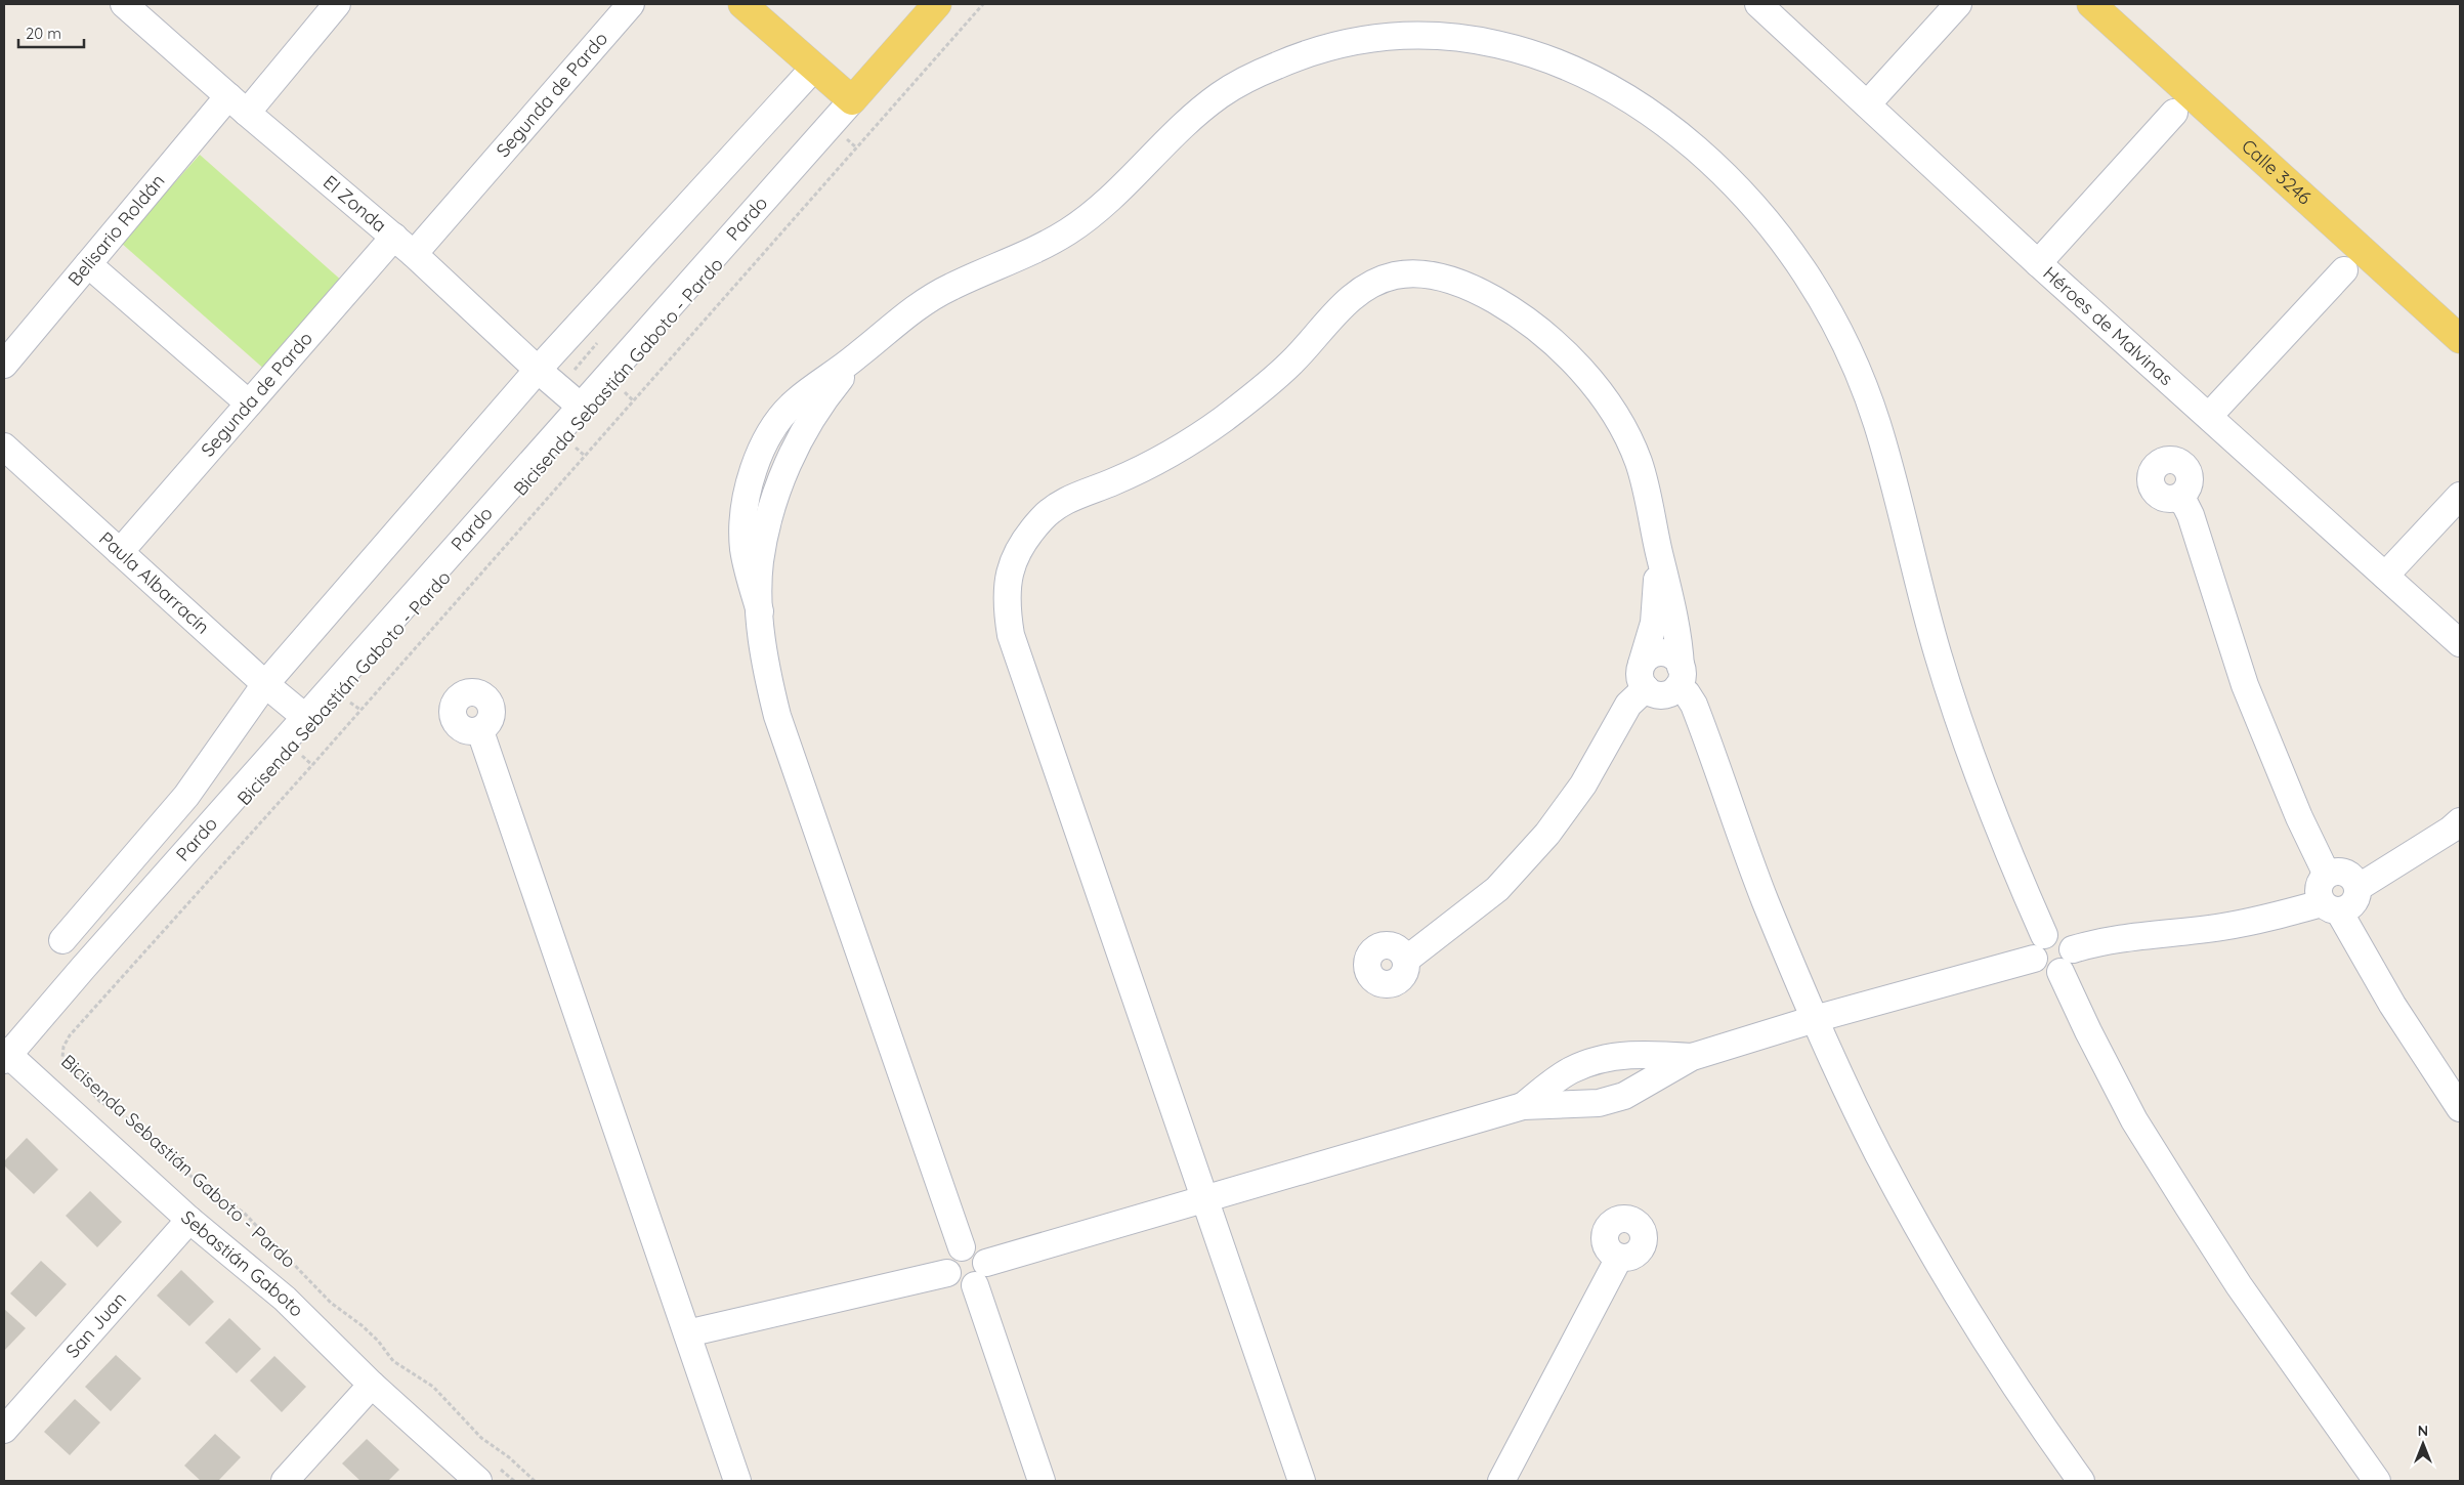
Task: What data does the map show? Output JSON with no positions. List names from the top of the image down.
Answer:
{
  "streets": {
    "main road": ["Calle 3246", "Pardo"],
    "street": [
      "Segunda de Pardo",
      "El Zonda",
      "Belisario Roldán",
      "Héroes de Malvinas",
      "Paula Albarracín",
      "Sebastián Gaboto",
      "San Juan"
    ],
    "path": ["Bicisenda Sebastián Gaboto - Pardo"]
  },
  "crossings": [
    ["Segunda de Pardo", "El Zonda"],
    ["Segunda de Pardo", "Paula Albarracín"],
    ["El Zonda", "Pardo"],
    ["El Zonda", "Belisario Roldán"],
    ["Pardo", "Paula Albarracín"],
    ["Pardo", "Sebastián Gaboto"],
    ["Sebastián Gaboto", "San Juan"]
  ],
  "scale_bar": "20 m",
  "north": "top"
}
